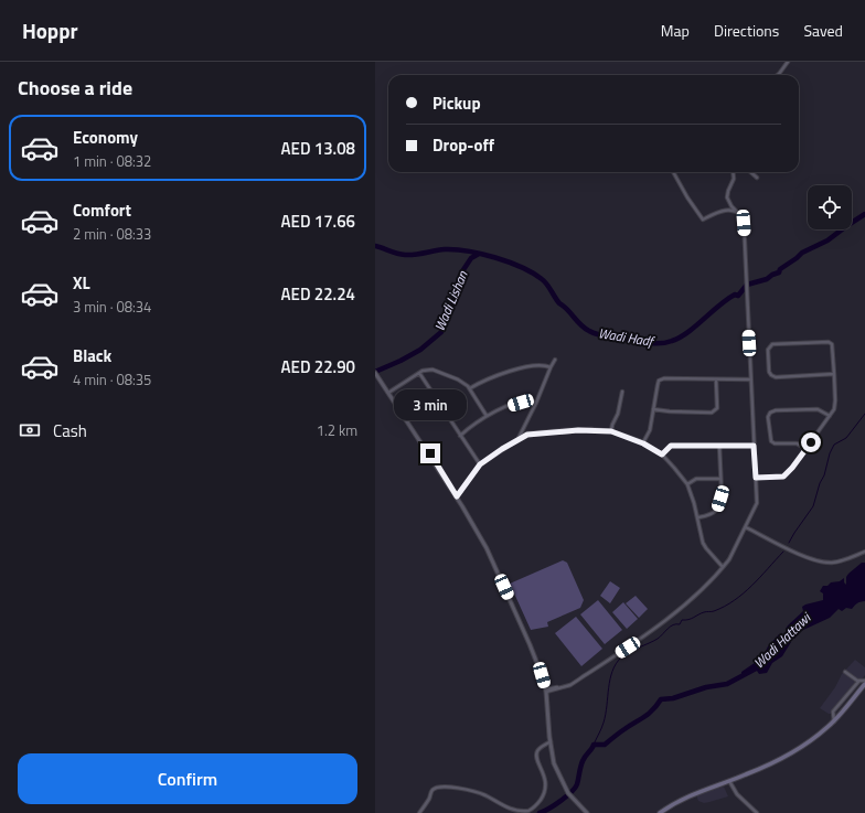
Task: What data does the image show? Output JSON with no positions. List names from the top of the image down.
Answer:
{
  "water": ["Wadi Lishan", "Wadi Hadf", "Wadi Hattawi"],
  "page": {
    "header": "Hoppr",
    "nav": ["Map", "Directions", "Saved"],
    "heading": "Choose a ride",
    "banner": ["Pickup", "Drop-off"],
    "list": [
      {
        "name": "Economy",
        "note": "1 min · 08:32",
        "value": "AED 13.08"
      },
      {
        "name": "Comfort",
        "note": "2 min · 08:33",
        "value": "AED 17.66"
      },
      {
        "name": "XL",
        "note": "3 min · 08:34",
        "value": "AED 22.24"
      },
      {
        "name": "Black",
        "note": "4 min · 08:35",
        "value": "AED 22.90"
      }
    ],
    "bubble": "3 min",
    "pay": ["Cash", "1.2 km"],
    "buttons": "Confirm"
  }
}
